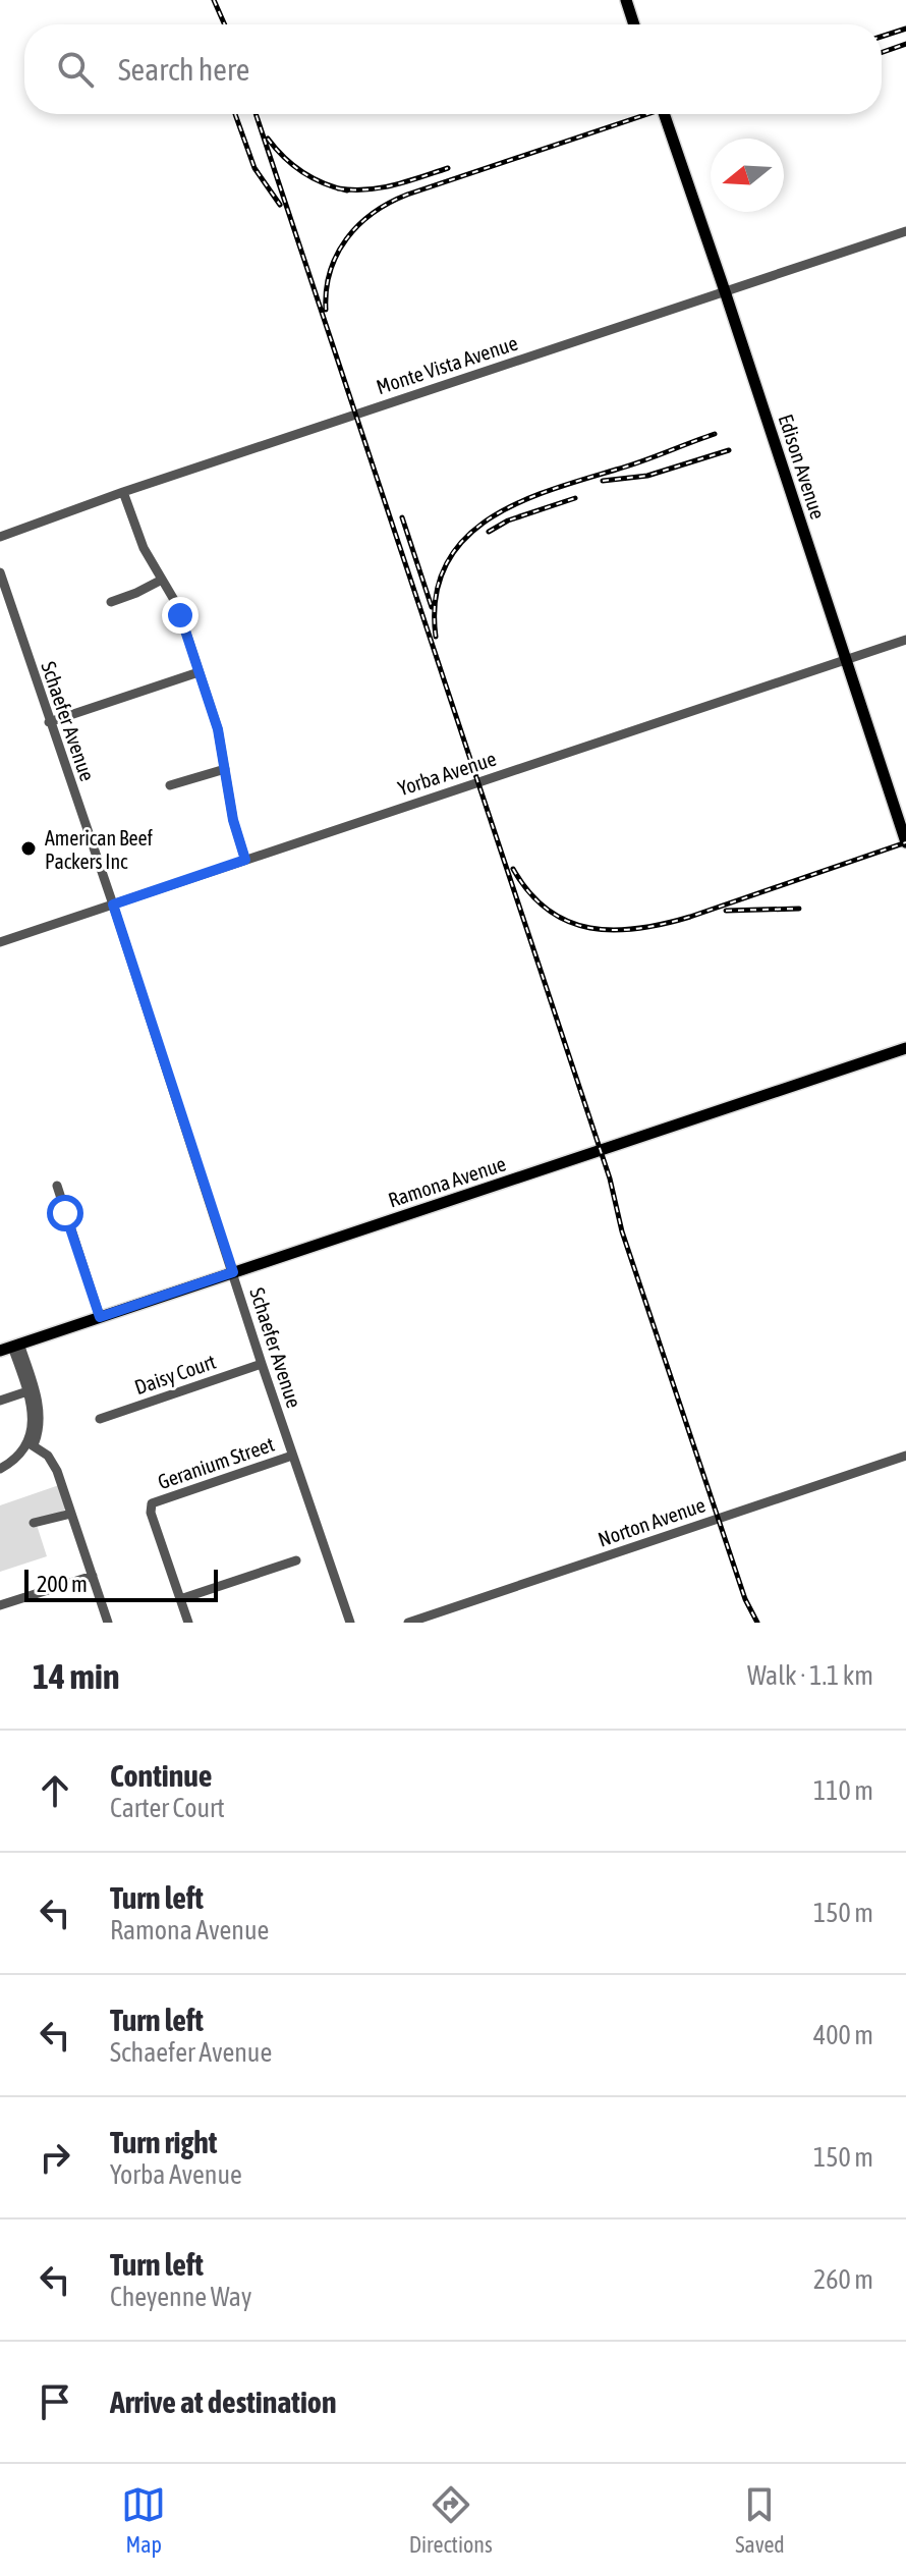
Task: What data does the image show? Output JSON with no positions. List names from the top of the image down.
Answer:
{
  "streets": {
    "main road": ["Edison Avenue", "Ramona Avenue"],
    "street": [
      "Monte Vista Avenue",
      "Schaefer Avenue",
      "Yorba Avenue",
      "Daisy Court",
      "Geranium Street",
      "Norton Avenue"
    ]
  },
  "crossings": [
    ["Monte Vista Avenue", "Edison Avenue"],
    ["Edison Avenue", "Yorba Avenue"],
    ["Schaefer Avenue", "Yorba Avenue"],
    ["Schaefer Avenue", "Ramona Avenue"],
    ["Schaefer Avenue", "Daisy Court"],
    ["Schaefer Avenue", "Geranium Street"]
  ],
  "places": ["American Beef Packers Inc"],
  "scale_bar": "200 m",
  "north": "left",
  "page": {
    "search": "Search here",
    "scale": "200 m",
    "heading": ["14 min", "Walk · 1.1 km"],
    "list": [
      ["Continue", "Carter Court", "110 m"],
      ["Turn left", "Ramona Avenue", "150 m"],
      ["Turn left", "Schaefer Avenue", "400 m"],
      ["Turn right", "Yorba Avenue", "150 m"],
      ["Turn left", "Cheyenne Way", "260 m"],
      "Arrive at destination"
    ],
    "nav": ["Map", "Directions", "Saved"]
  }
}
